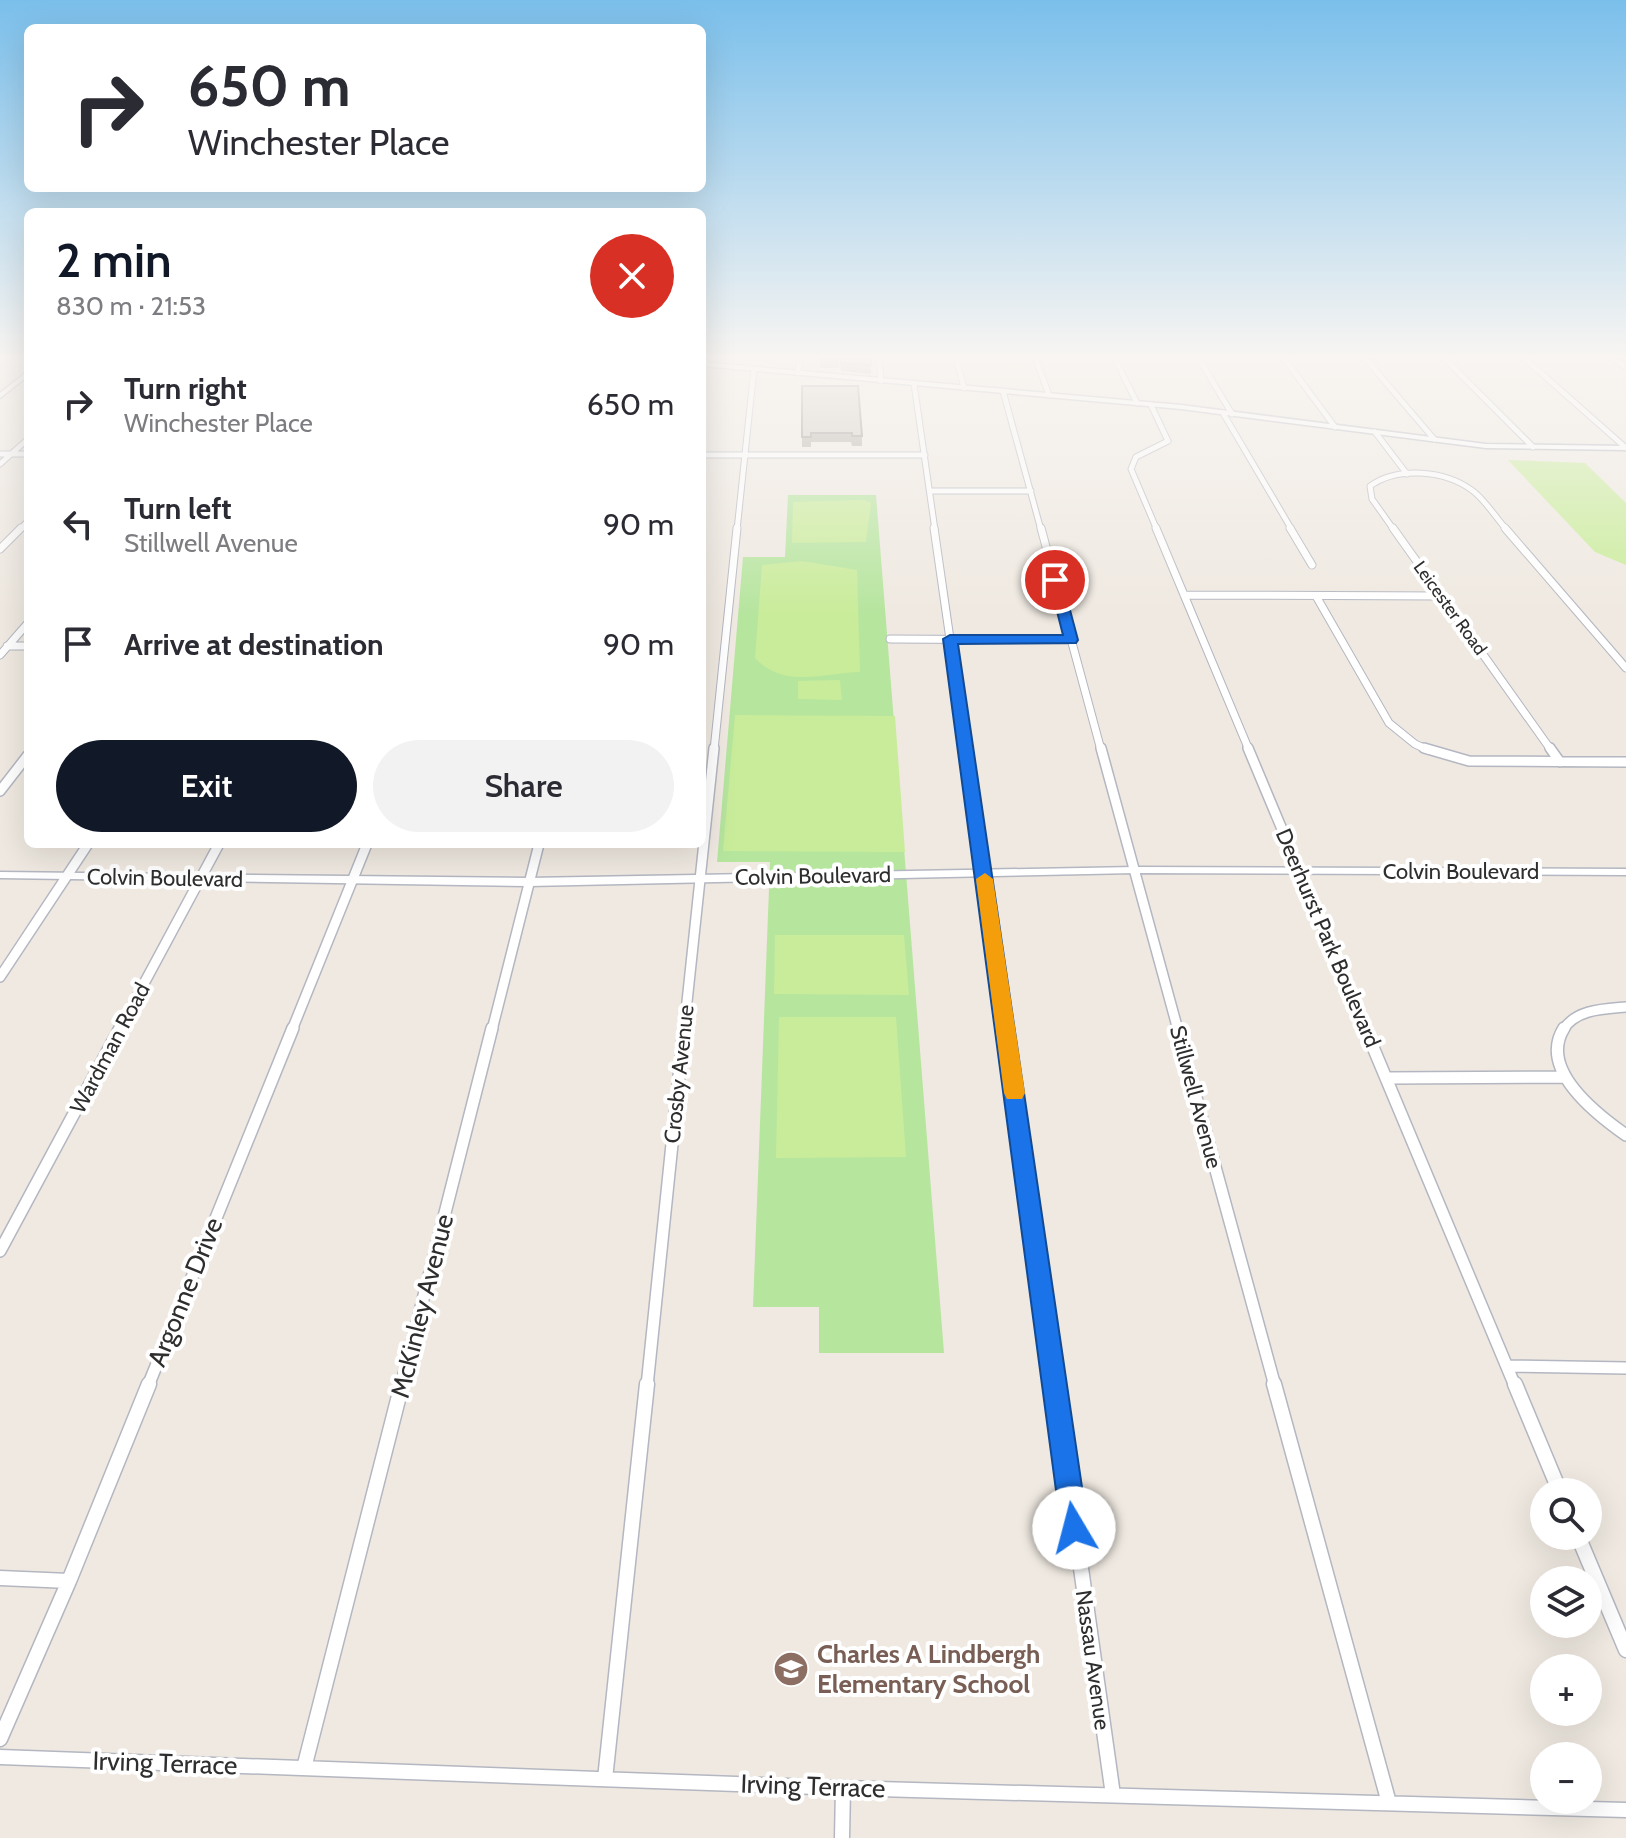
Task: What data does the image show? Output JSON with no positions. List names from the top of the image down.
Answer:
{
  "streets": {
    "street": [
      "Leicester Road",
      "Colvin Boulevard",
      "Deerhurst Park Boulevard",
      "Wardman Road",
      "Crosby Avenue",
      "Stillwell Avenue",
      "Argonne Drive",
      "McKinley Avenue",
      "Nassau Avenue",
      "Irving Terrace"
    ]
  },
  "crossings": [
    ["Colvin Boulevard", "Deerhurst Park Boulevard"],
    ["Colvin Boulevard", "Wardman Road"],
    ["Colvin Boulevard", "Crosby Avenue"],
    ["Colvin Boulevard", "Stillwell Avenue"],
    ["Colvin Boulevard", "Argonne Drive"],
    ["Colvin Boulevard", "McKinley Avenue"],
    ["Colvin Boulevard", "Nassau Avenue"],
    ["Crosby Avenue", "Irving Terrace"],
    ["Stillwell Avenue", "Irving Terrace"],
    ["McKinley Avenue", "Irving Terrace"],
    ["Nassau Avenue", "Irving Terrace"]
  ],
  "places": {
    "school or university": ["Charles A Lindbergh Elementary School"]
  },
  "page": {
    "turn": ["650 m", "Winchester Place"],
    "heading": ["2 min", "830 m · 21:53"],
    "list": [
      {
        "name": "Turn right",
        "note": "Winchester Place",
        "value": "650 m"
      },
      {
        "name": "Turn left",
        "note": "Stillwell Avenue",
        "value": "90 m"
      },
      {
        "name": "Arrive at destination",
        "value": "90 m"
      }
    ],
    "buttons": ["Exit", "Share"],
    "map_buttons": ["+", "−"]
  }
}
